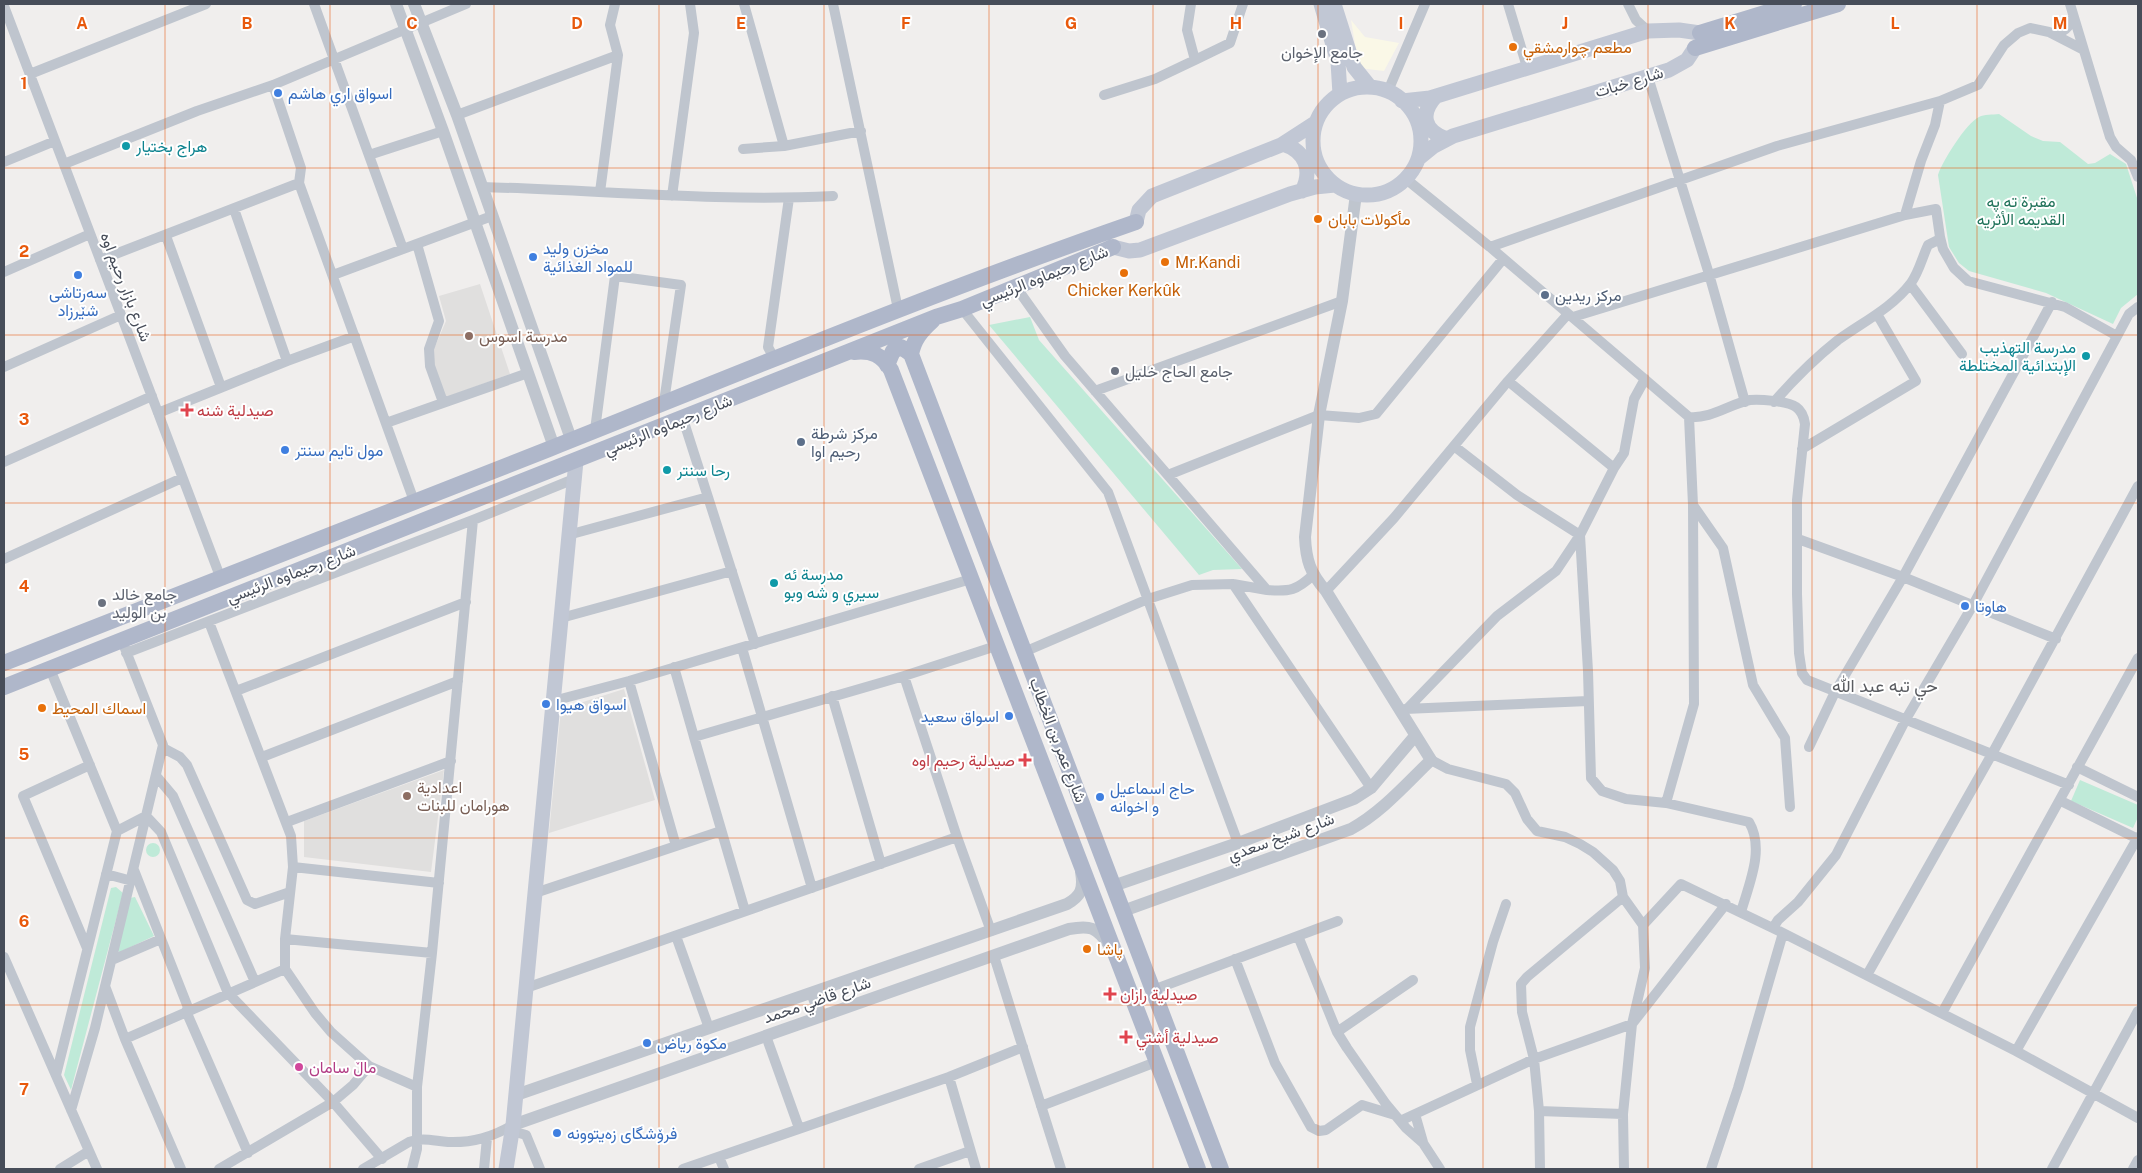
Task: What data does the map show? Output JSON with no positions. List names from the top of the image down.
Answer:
{
  "streets": {
    "main road": ["شارع خبات", "شارع رحيماوه الرئيسي", "شارع عمر بن الخطاب"],
    "street": ["شارع بازار رحيم اوه", "شارع شيخ سعدي", "شارع قاضي محمد"]
  },
  "crossings": [
    ["شارع خبات", "شارع رحيماوه الرئيسي"],
    ["شارع رحيماوه الرئيسي", "شارع بازار رحيم اوه"],
    ["شارع عمر بن الخطاب", "شارع شيخ سعدي"],
    ["شارع عمر بن الخطاب", "شارع قاضي محمد"]
  ],
  "districts": ["حي تبه عبد الله"],
  "parks": ["مقبرة ته په القديمه الأثريه"],
  "places": {
    "other": [
      "جامع الإخوان",
      "مطعم چوارمشقي",
      "اسواق اري هاشم",
      "هراج بختيار",
      "مأكولات بابان",
      "مخزن وليد للمواد الغذائية",
      "Mr.Kandi",
      "Chicker Kerkûk",
      "سەرتاشی شێرزاد",
      "مركز ريدين",
      "مدرسة اسوس",
      "مدرسة التهذيب الإبتدائية المختلطة",
      "جامع الحاج خليل",
      "مركز شرطة رحيم اوا",
      "مول تايم سنتر",
      "رحا سنتر",
      "مدرسة ئه سيري و شه وبو",
      "جامع خالد بن الوليد",
      "هاوتا",
      "اسواق هيوا",
      "اسماك المحيط",
      "اسواق سعيد",
      "اعدادية هورامان للبنات",
      "حاج اسماعيل و اخوانه",
      "پاشا",
      "مكوة رياض",
      "ماڵ سامان",
      "فرۆشگای زەیتوونە"
    ],
    "health": [
      "صيدلية شنه",
      "صيدلية رحيم اوه",
      "صيدلية رازان",
      "صيدلية أشتي"
    ]
  },
  "grid": {
    "columns": [
      "A",
      "B",
      "C",
      "D",
      "E",
      "F",
      "G",
      "H",
      "I",
      "J",
      "K",
      "L",
      "M"
    ],
    "rows": [
      "1",
      "2",
      "3",
      "4",
      "5",
      "6",
      "7"
    ]
  }
}
